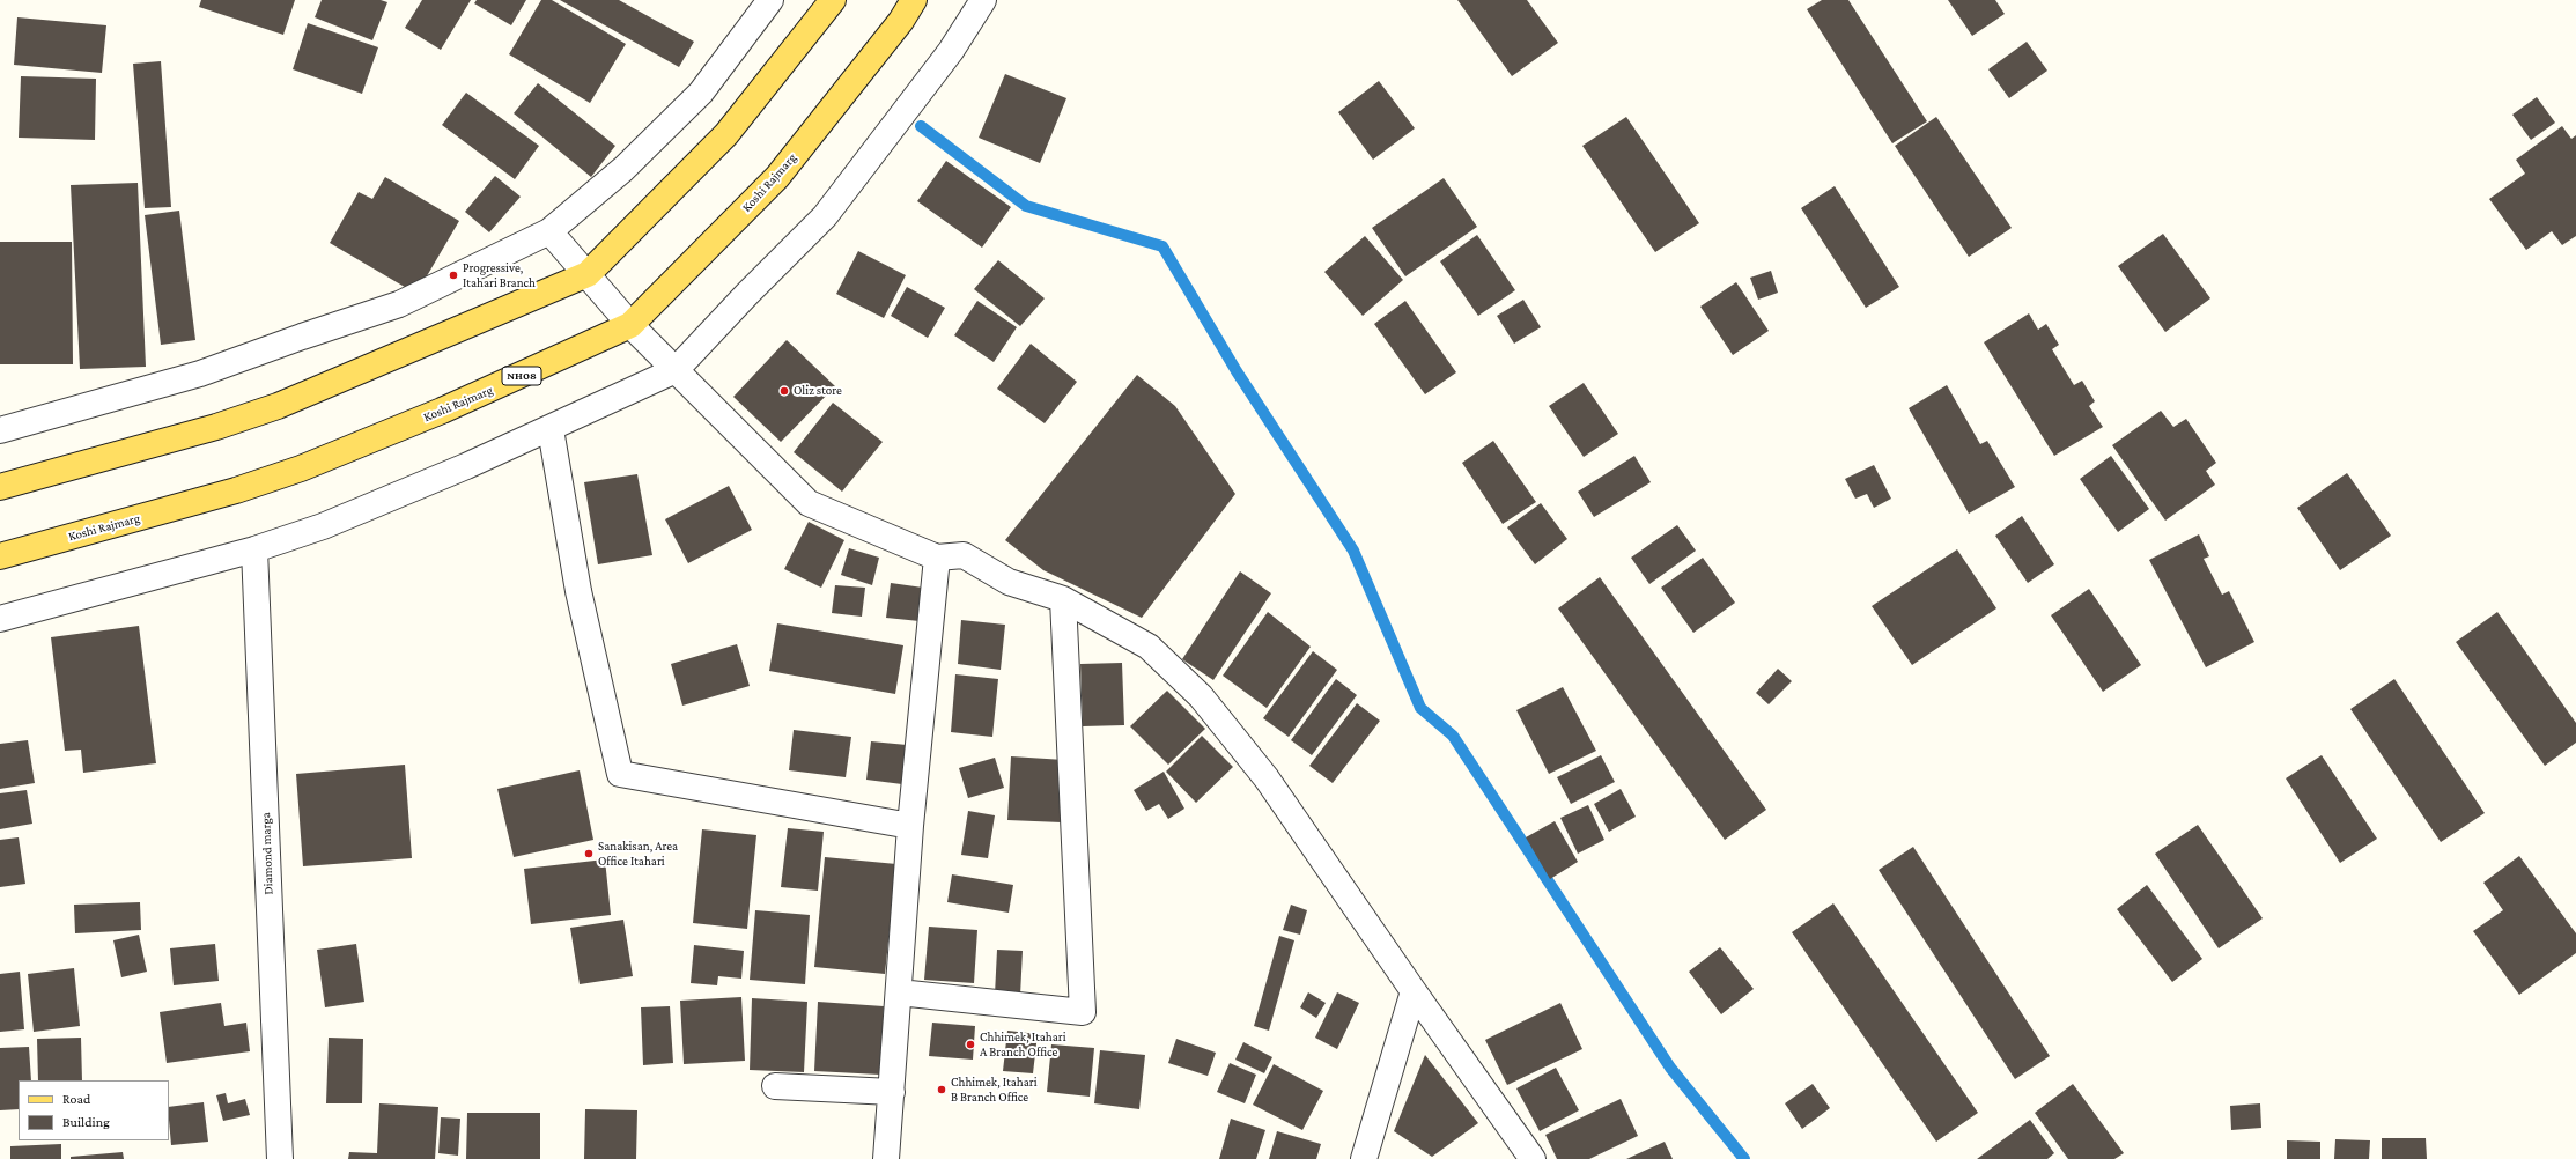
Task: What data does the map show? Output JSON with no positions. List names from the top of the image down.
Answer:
{
  "streets": {
    "main road": ["Koshi Rajmarg", "NH08"],
    "street": ["Diamond marga"]
  },
  "places": [
    "Progressive, Itahari Branch",
    "Oliz store",
    "Sanakisan, Area Office Itahari",
    "Chhimek, Itahari A Branch Office",
    "Chhimek, Itahari B Branch Office"
  ],
  "legend": ["Road", "Building"]
}
